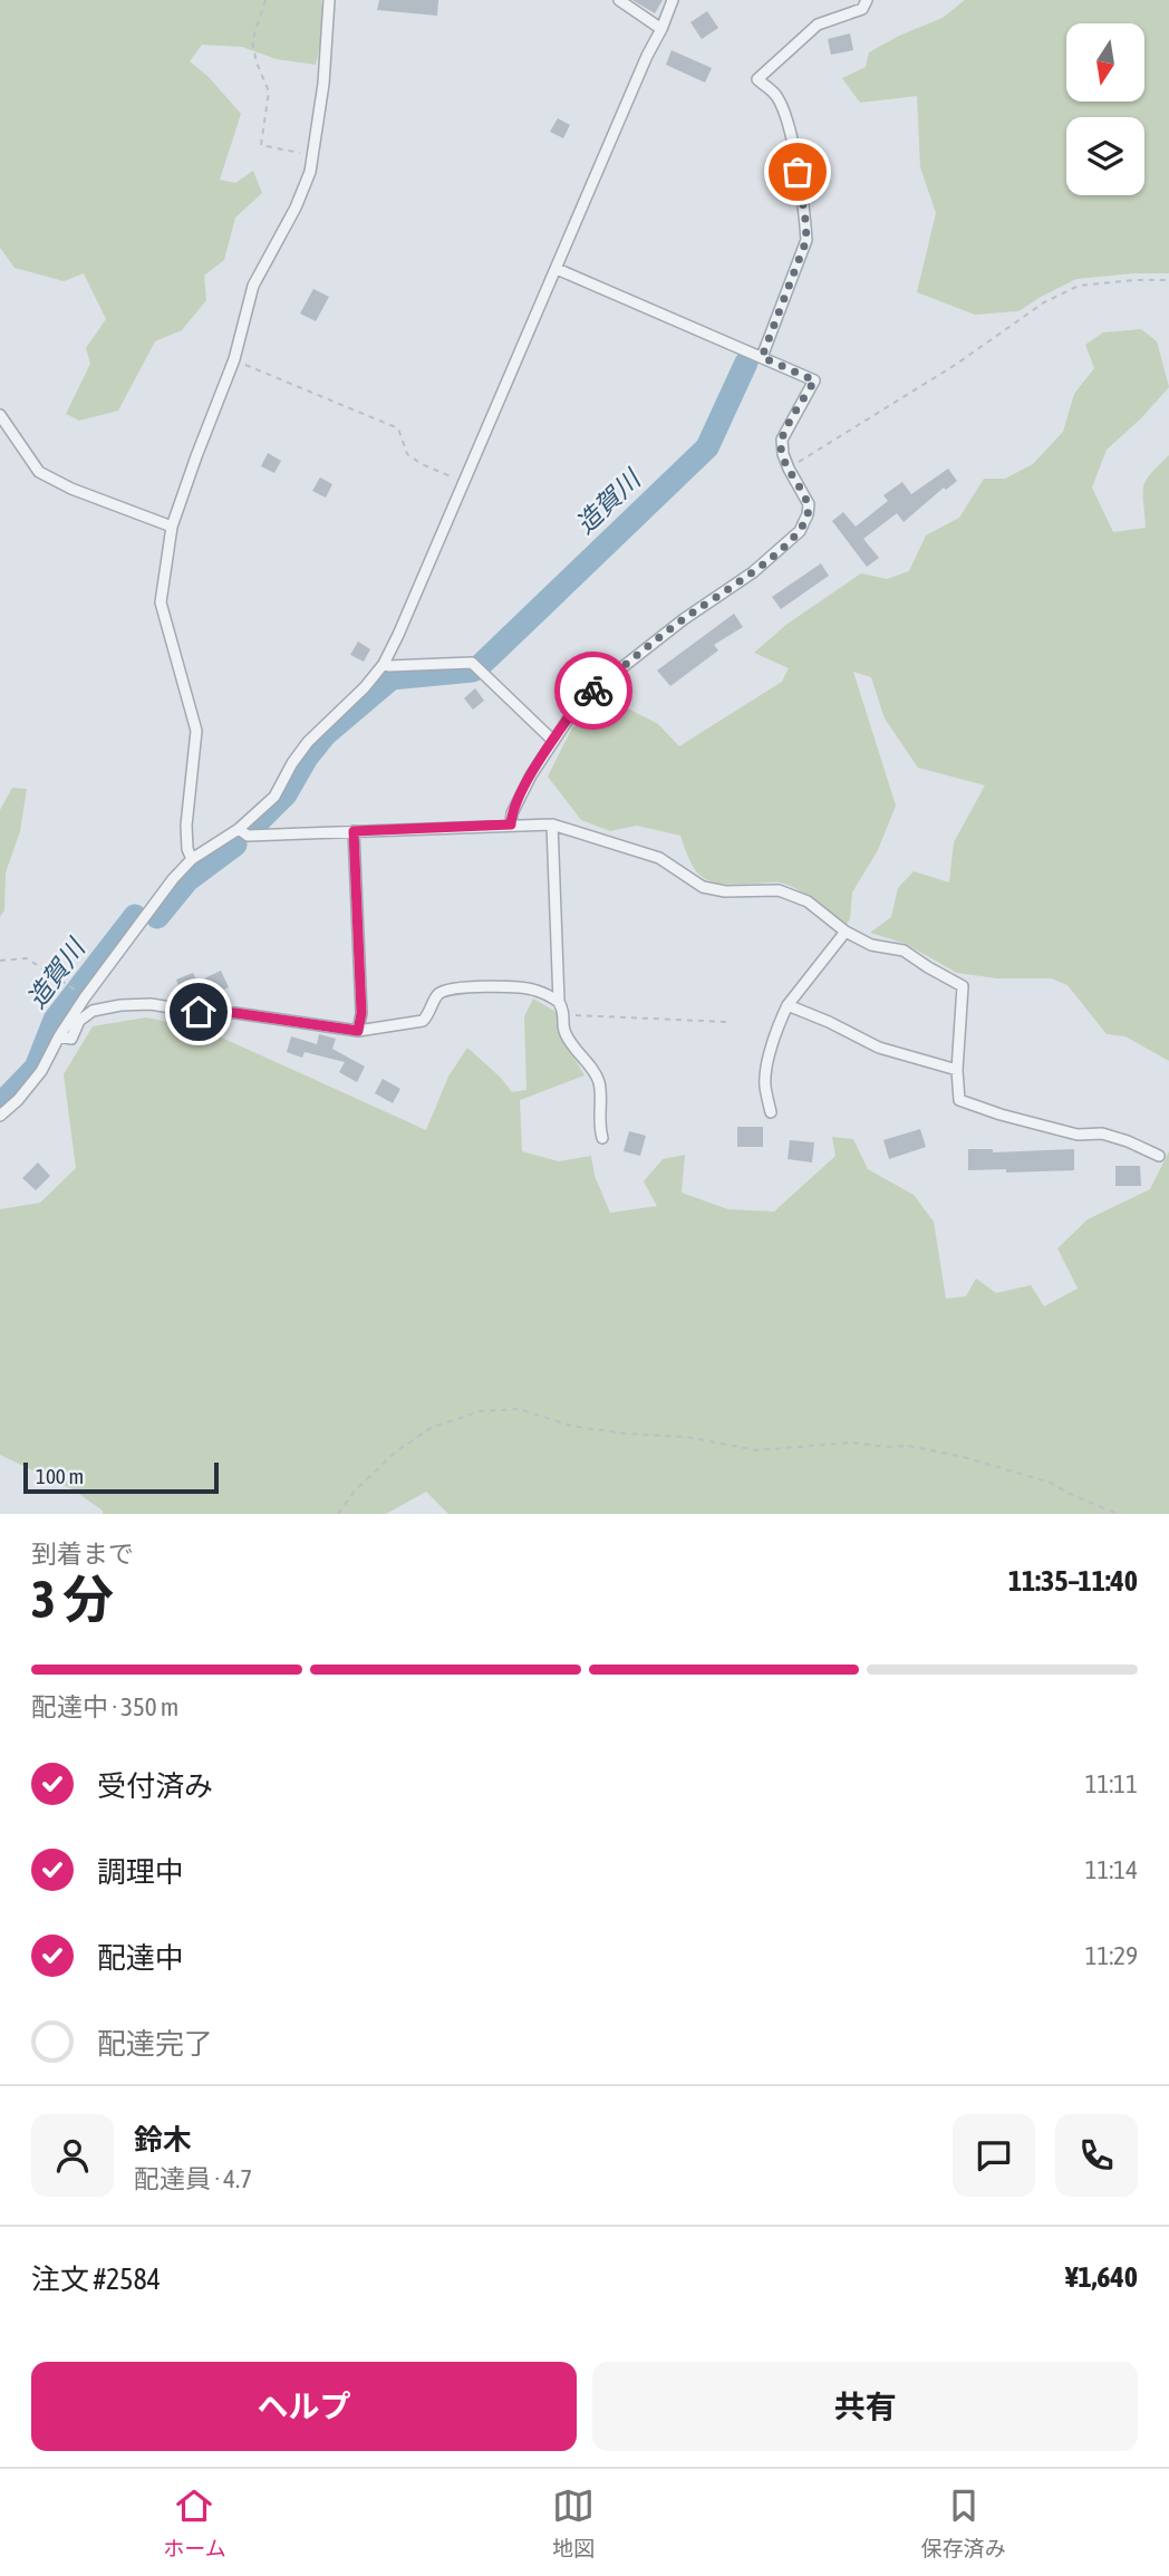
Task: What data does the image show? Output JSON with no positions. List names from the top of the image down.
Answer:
{
  "water": ["造賀川"],
  "scale_bar": "100 m",
  "north": "bottom",
  "page": {
    "scale": "100 m",
    "heading": ["3 分", "到着まで", "11:35–11:40"],
    "panel": [
      "鈴木",
      "配達員 · 4.7",
      "注文 #2584",
      "¥1,640"
    ],
    "bar": "配達中 · 350 m",
    "list": [
      ["受付済み", "11:11"],
      ["調理中", "11:14"],
      ["配達中", "11:29"],
      "配達完了"
    ],
    "buttons": ["ヘルプ", "共有"],
    "tabs": ["ホーム", "地図", "保存済み"]
  }
}
